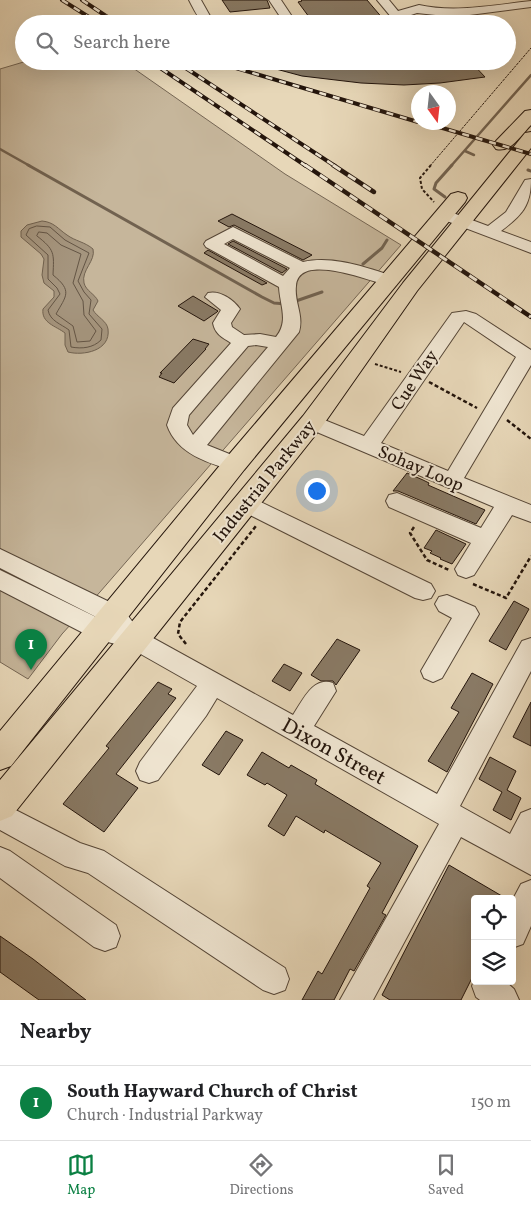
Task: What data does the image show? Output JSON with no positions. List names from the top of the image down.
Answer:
{
  "streets": {
    "main road": ["Industrial Parkway"],
    "street": ["Cue Way", "Sohay Loop", "Dixon Street"]
  },
  "crossings": [
    ["Cue Way", "Sohay Loop"],
    ["Sohay Loop", "Industrial Parkway"],
    ["Industrial Parkway", "Dixon Street"]
  ],
  "north": "bottom",
  "page": {
    "search": "Search here",
    "pins": "1",
    "heading": "Nearby",
    "list": [
      {
        "mark": "1",
        "name": "South Hayward Church of Christ",
        "note": "Church · Industrial Parkway",
        "value": "150 m"
      }
    ],
    "nav": ["Map", "Directions", "Saved"]
  }
}
